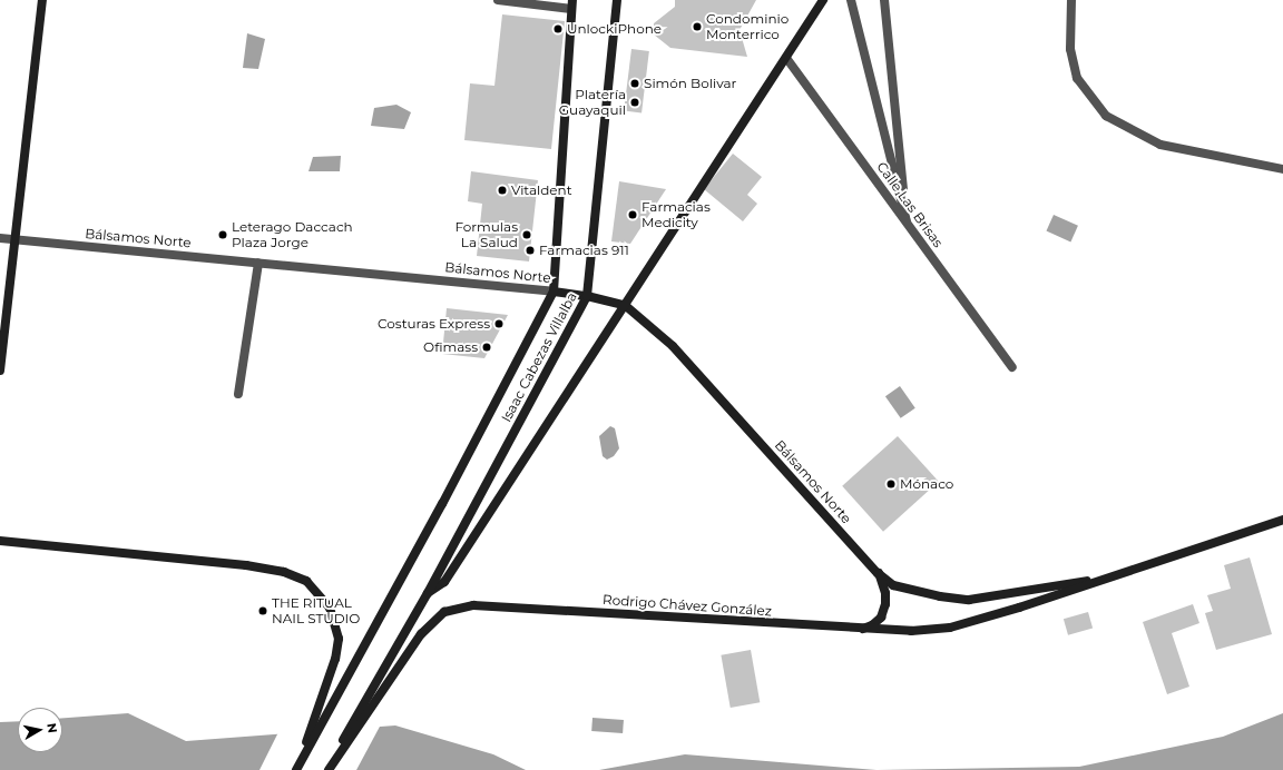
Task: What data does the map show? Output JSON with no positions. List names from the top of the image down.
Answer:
{
  "streets": {
    "street": [
      "Calle Las Brisas",
      "Bálsamos Norte",
      "Isaac Cabezas Villalba",
      "Rodrigo Chávez González"
    ]
  },
  "crossings": [
    ["Bálsamos Norte", "Isaac Cabezas Villalba"],
    ["Bálsamos Norte", "Rodrigo Chávez González"],
    ["Isaac Cabezas Villalba", "Rodrigo Chávez González"]
  ],
  "places": [
    "Condominio Monterrico",
    "UnlockiPhone",
    "Simón Bolivar",
    "Platería Guayaquil",
    "Vitaldent",
    "Farmacias Medicity",
    "Leterago Daccach Plaza Jorge",
    "Formulas La Salud",
    "Farmacias 911",
    "Costuras Express",
    "Ofimass",
    "Mónaco",
    "THE RITUAL NAIL STUDIO"
  ],
  "north": "right"
}
